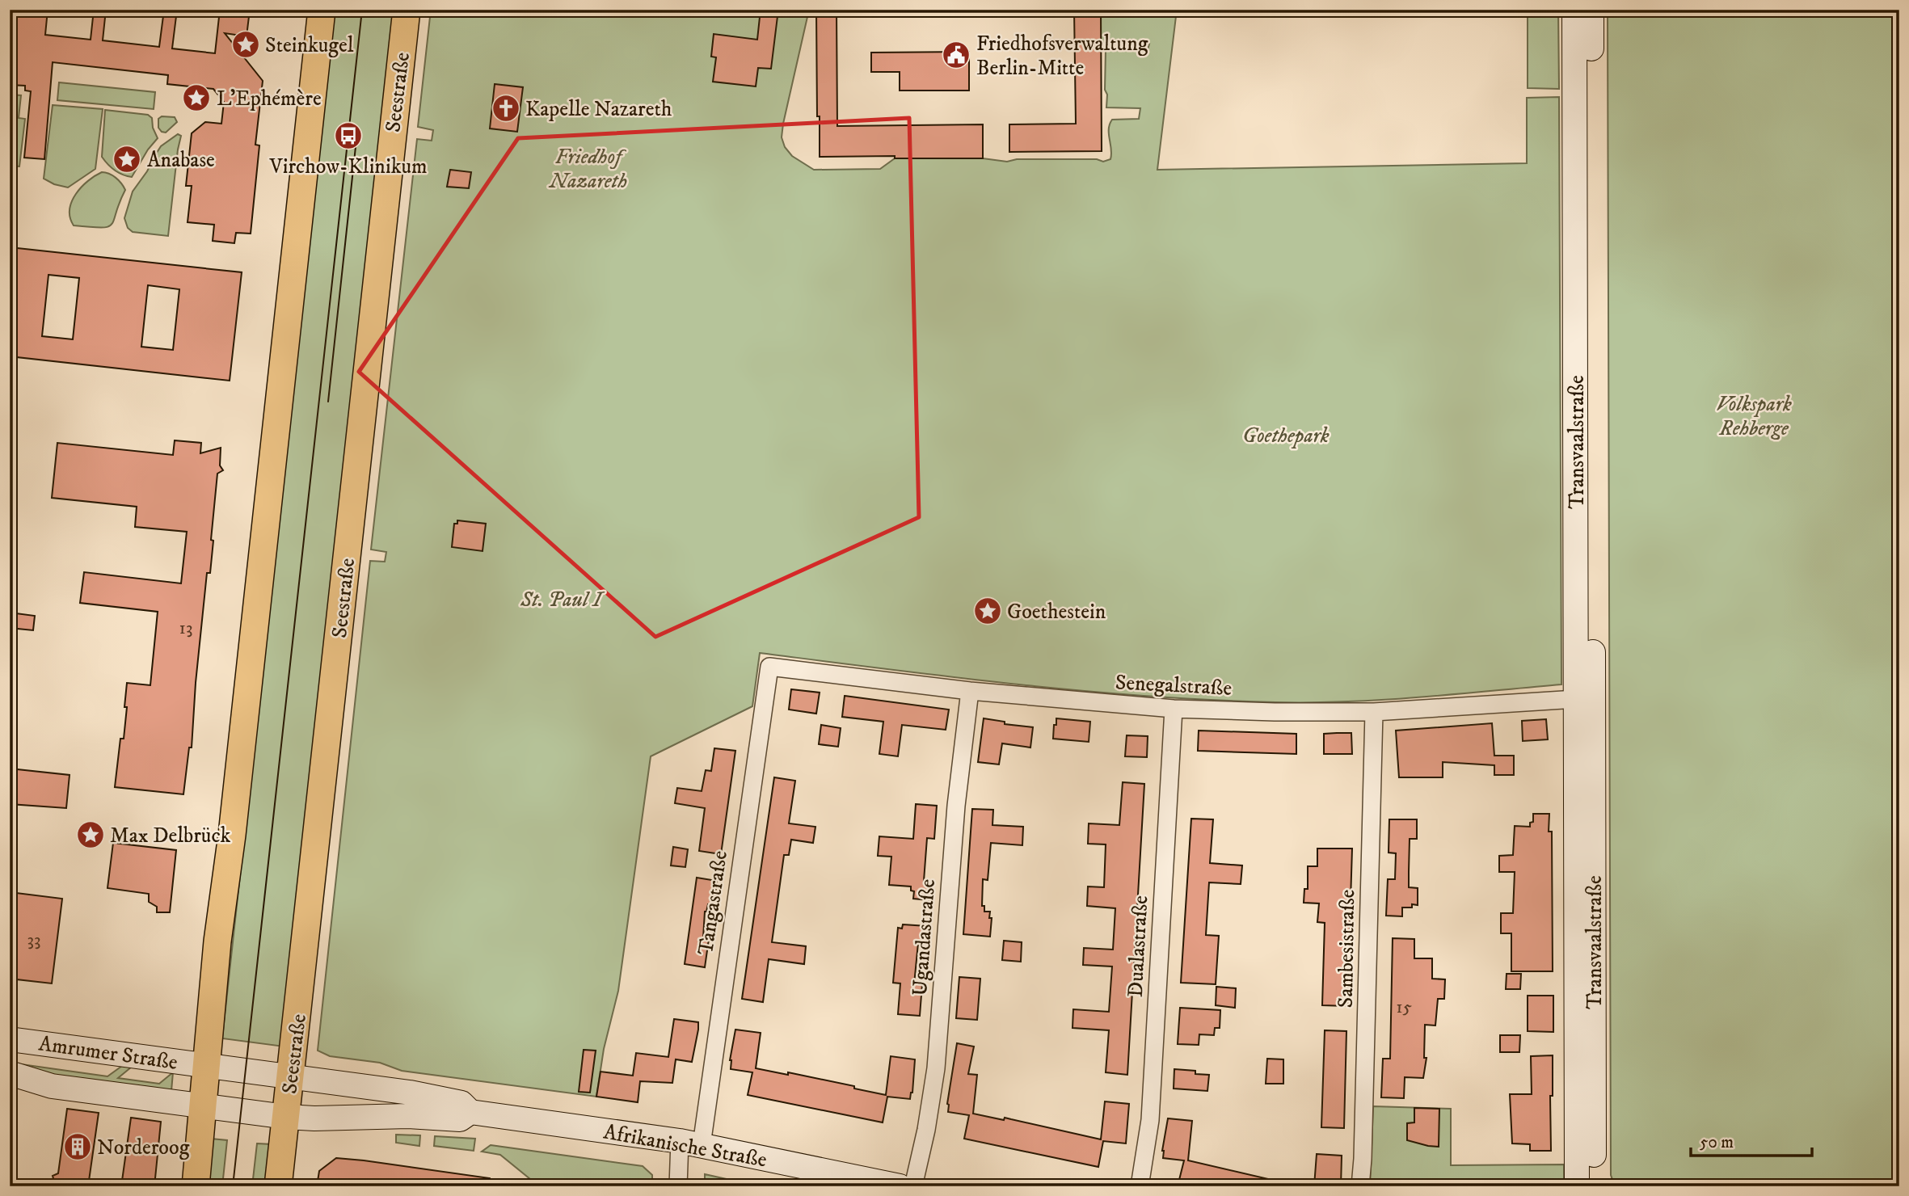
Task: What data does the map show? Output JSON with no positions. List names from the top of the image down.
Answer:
{
  "streets": {
    "main road": ["Seestraße"],
    "street": [
      "Transvaalstraße",
      "Senegalstraße",
      "Tangastraße",
      "Ugandastraße",
      "Dualastraße",
      "Sambesistraße",
      "Amrumer Straße",
      "Afrikanische Straße"
    ]
  },
  "crossings": [
    ["Seestraße", "Amrumer Straße"],
    ["Seestraße", "Afrikanische Straße"],
    ["Transvaalstraße", "Senegalstraße"],
    ["Senegalstraße", "Tangastraße"],
    ["Senegalstraße", "Ugandastraße"],
    ["Senegalstraße", "Dualastraße"],
    ["Senegalstraße", "Sambesistraße"],
    ["Tangastraße", "Afrikanische Straße"],
    ["Amrumer Straße", "Afrikanische Straße"]
  ],
  "parks": [
    "Friedhof Nazareth",
    "Volkspark Rehberge",
    "Goethepark",
    "St. Paul I"
  ],
  "places": {
    "place": [
      "Steinkugel",
      "L'Ephémère",
      "Anabase",
      "Goethestein",
      "Max Delbrück"
    ],
    "public building": ["Friedhofsverwaltung Berlin-Mitte"],
    "church": ["Kapelle Nazareth"],
    "bus stop": ["Virchow-Klinikum"],
    "building": ["Norderoog"]
  },
  "house_numbers": ["13", "33", "15"],
  "scale_bar": "50 m"
}
